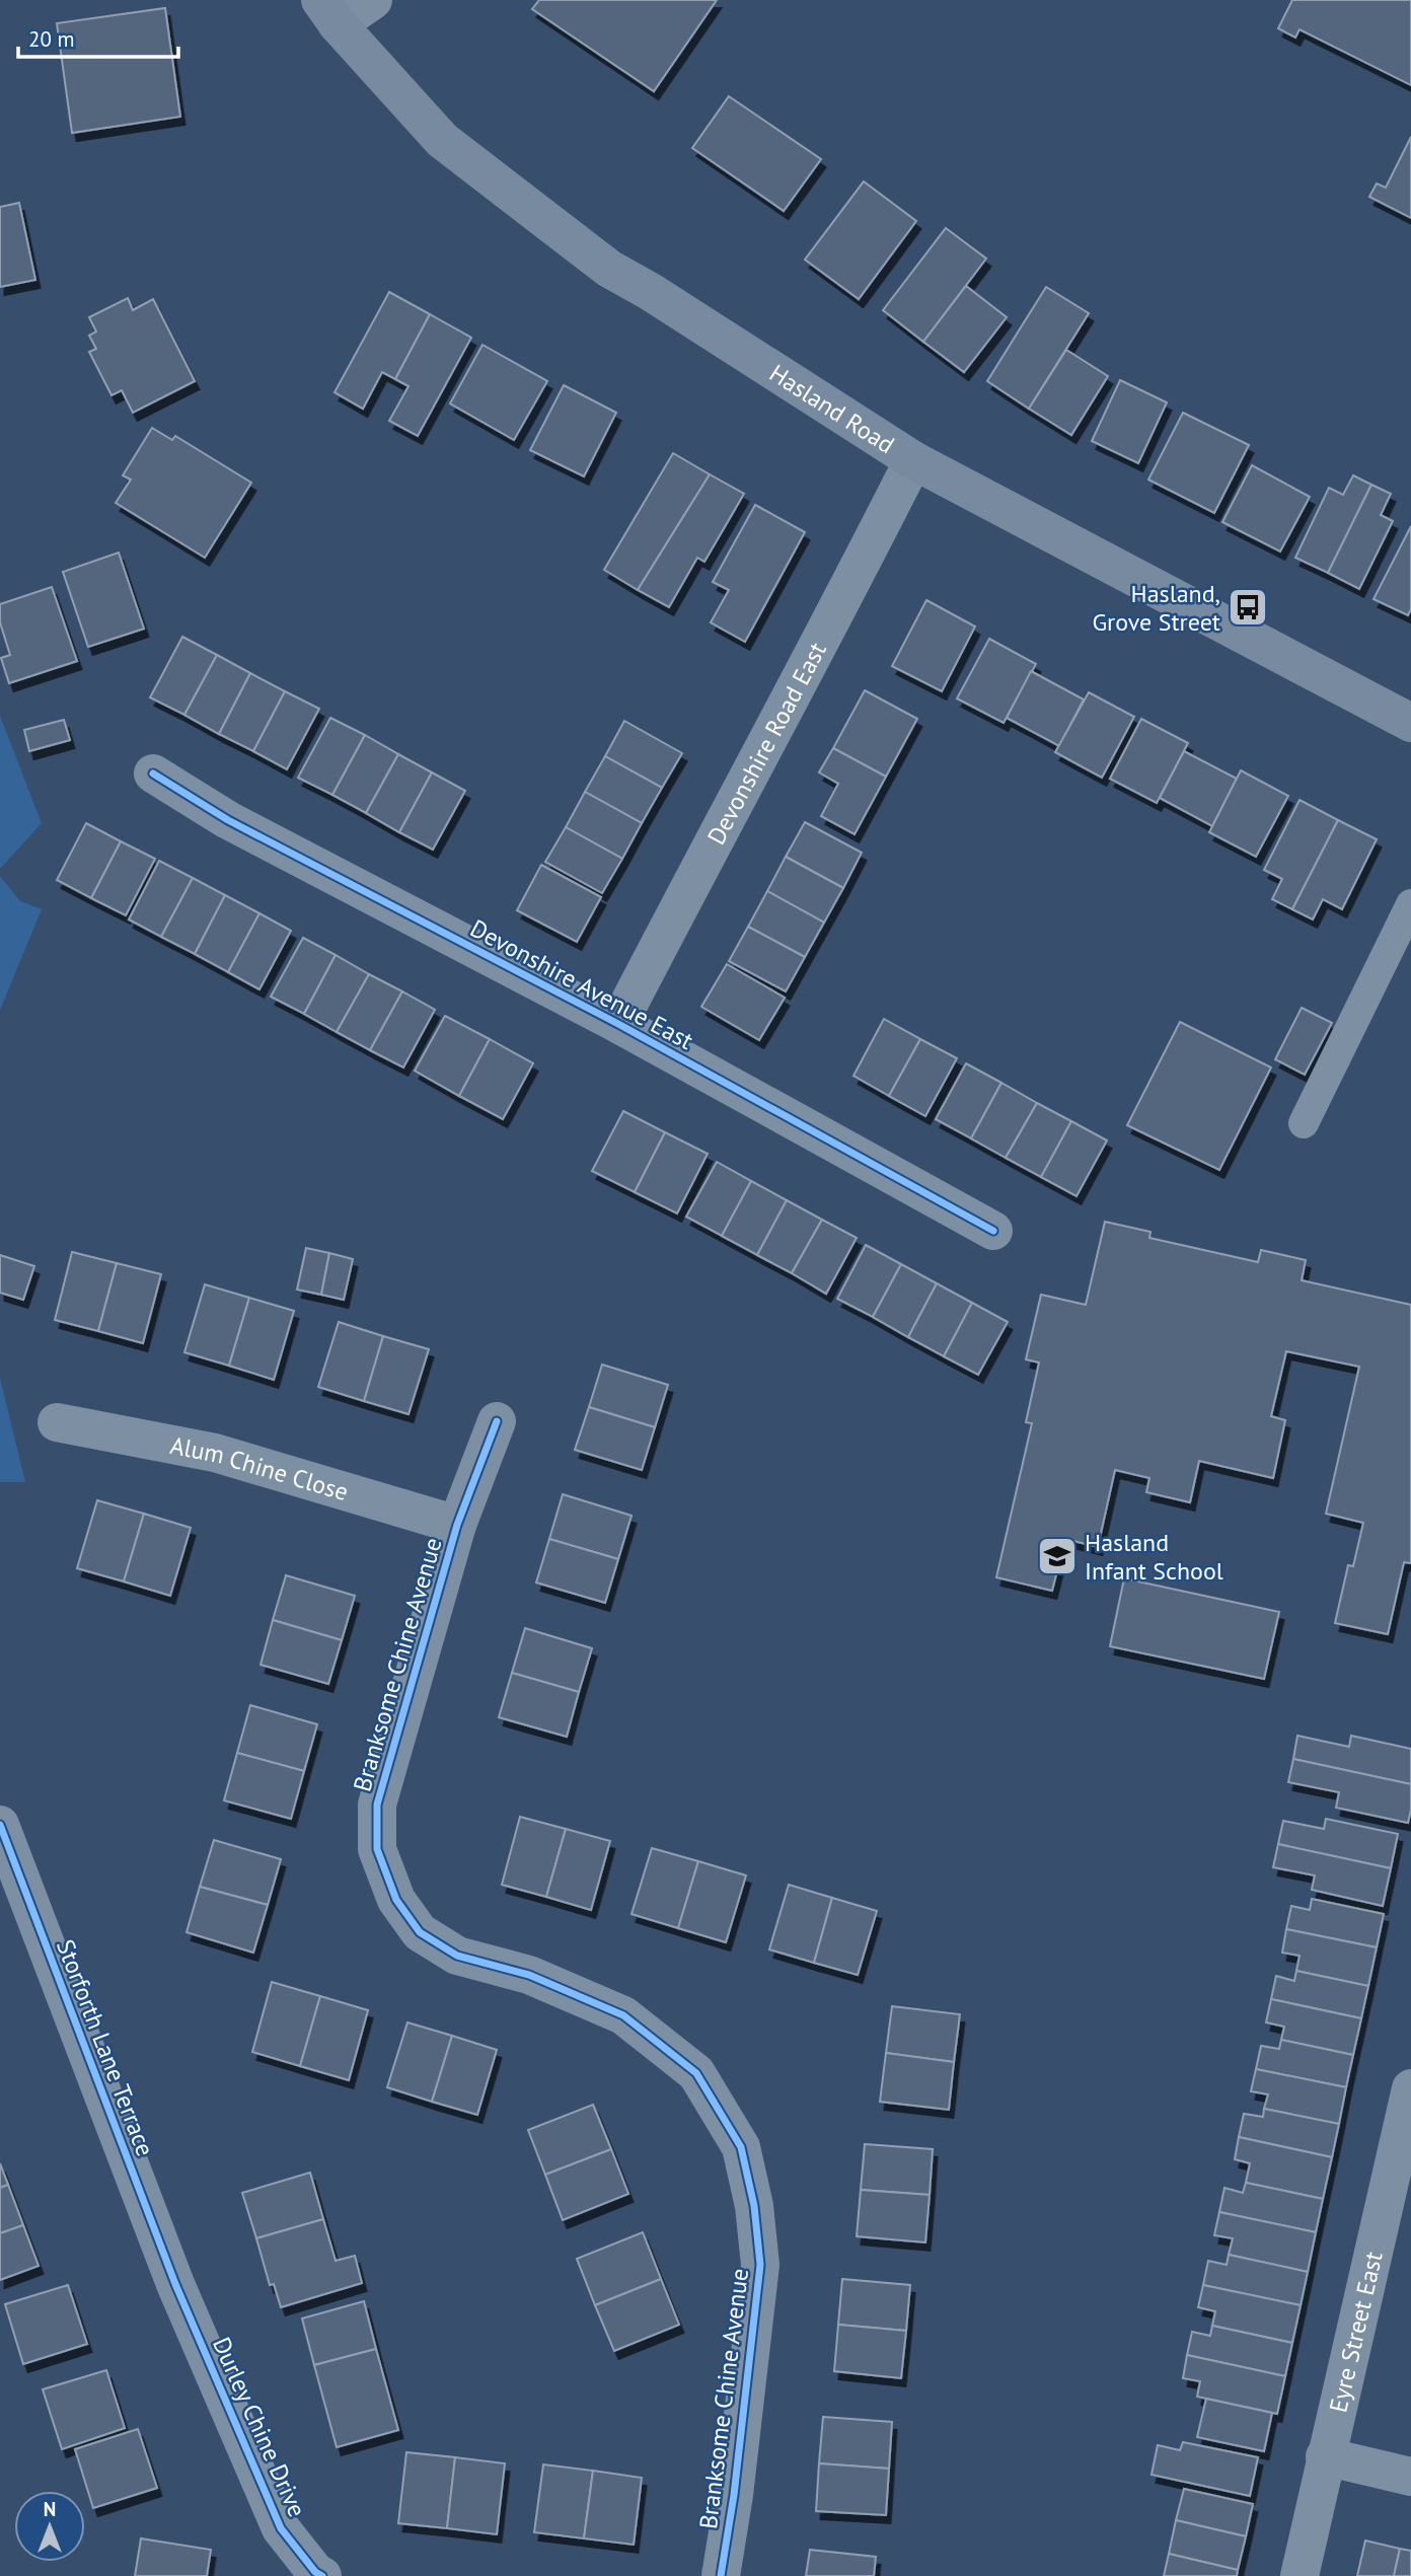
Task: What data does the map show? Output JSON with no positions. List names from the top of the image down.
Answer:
{
  "streets": {
    "main road": ["Hasland Road"],
    "street": [
      "Devonshire Road East",
      "Devonshire Avenue East",
      "Alum Chine Close",
      "Branksome Chine Avenue",
      "Storforth Lane Terrace",
      "Eyre Street East",
      "Durley Chine Drive"
    ]
  },
  "crossings": [
    ["Hasland Road", "Devonshire Road East"],
    ["Devonshire Road East", "Devonshire Avenue East"],
    ["Alum Chine Close", "Branksome Chine Avenue"],
    ["Storforth Lane Terrace", "Durley Chine Drive"]
  ],
  "places": {
    "bus stop": ["Hasland, Grove Street"],
    "school or university": ["Hasland Infant School"]
  },
  "scale_bar": "20 m",
  "north": "top"
}
